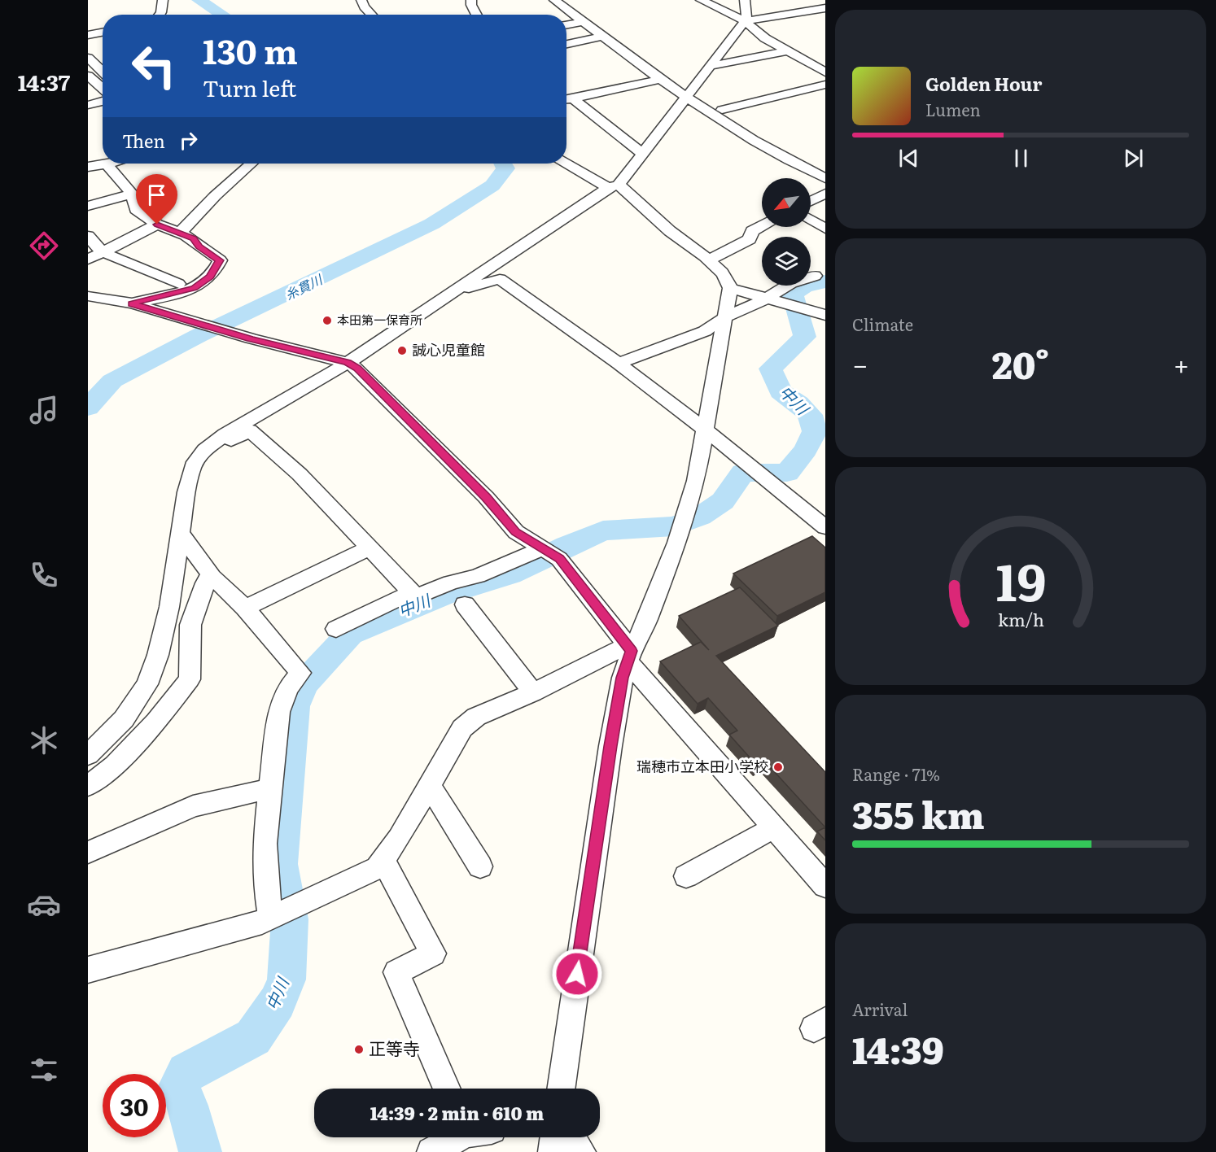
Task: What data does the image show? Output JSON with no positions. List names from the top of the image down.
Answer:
{
  "water": ["糸貫川", "中川"],
  "places": [
    "本田第一保育所",
    "誠心児童館",
    "瑞穂市立本田小学校",
    "正等寺"
  ],
  "north": "bottom left",
  "page": {
    "tabs": "14:37",
    "turn": ["130 m", "Turn left"],
    "song": ["Golden Hour", "Lumen"],
    "then": "Then",
    "tile": [
      "Climate",
      ["Range · 71%", "355 km"],
      ["Arrival", "14:39"]
    ],
    "heat": ["−", "20°", "+"],
    "limit": "30",
    "trip": "14:39 · 2 min · 610 m",
    "gauge": ["19", "km/h"]
  }
}
